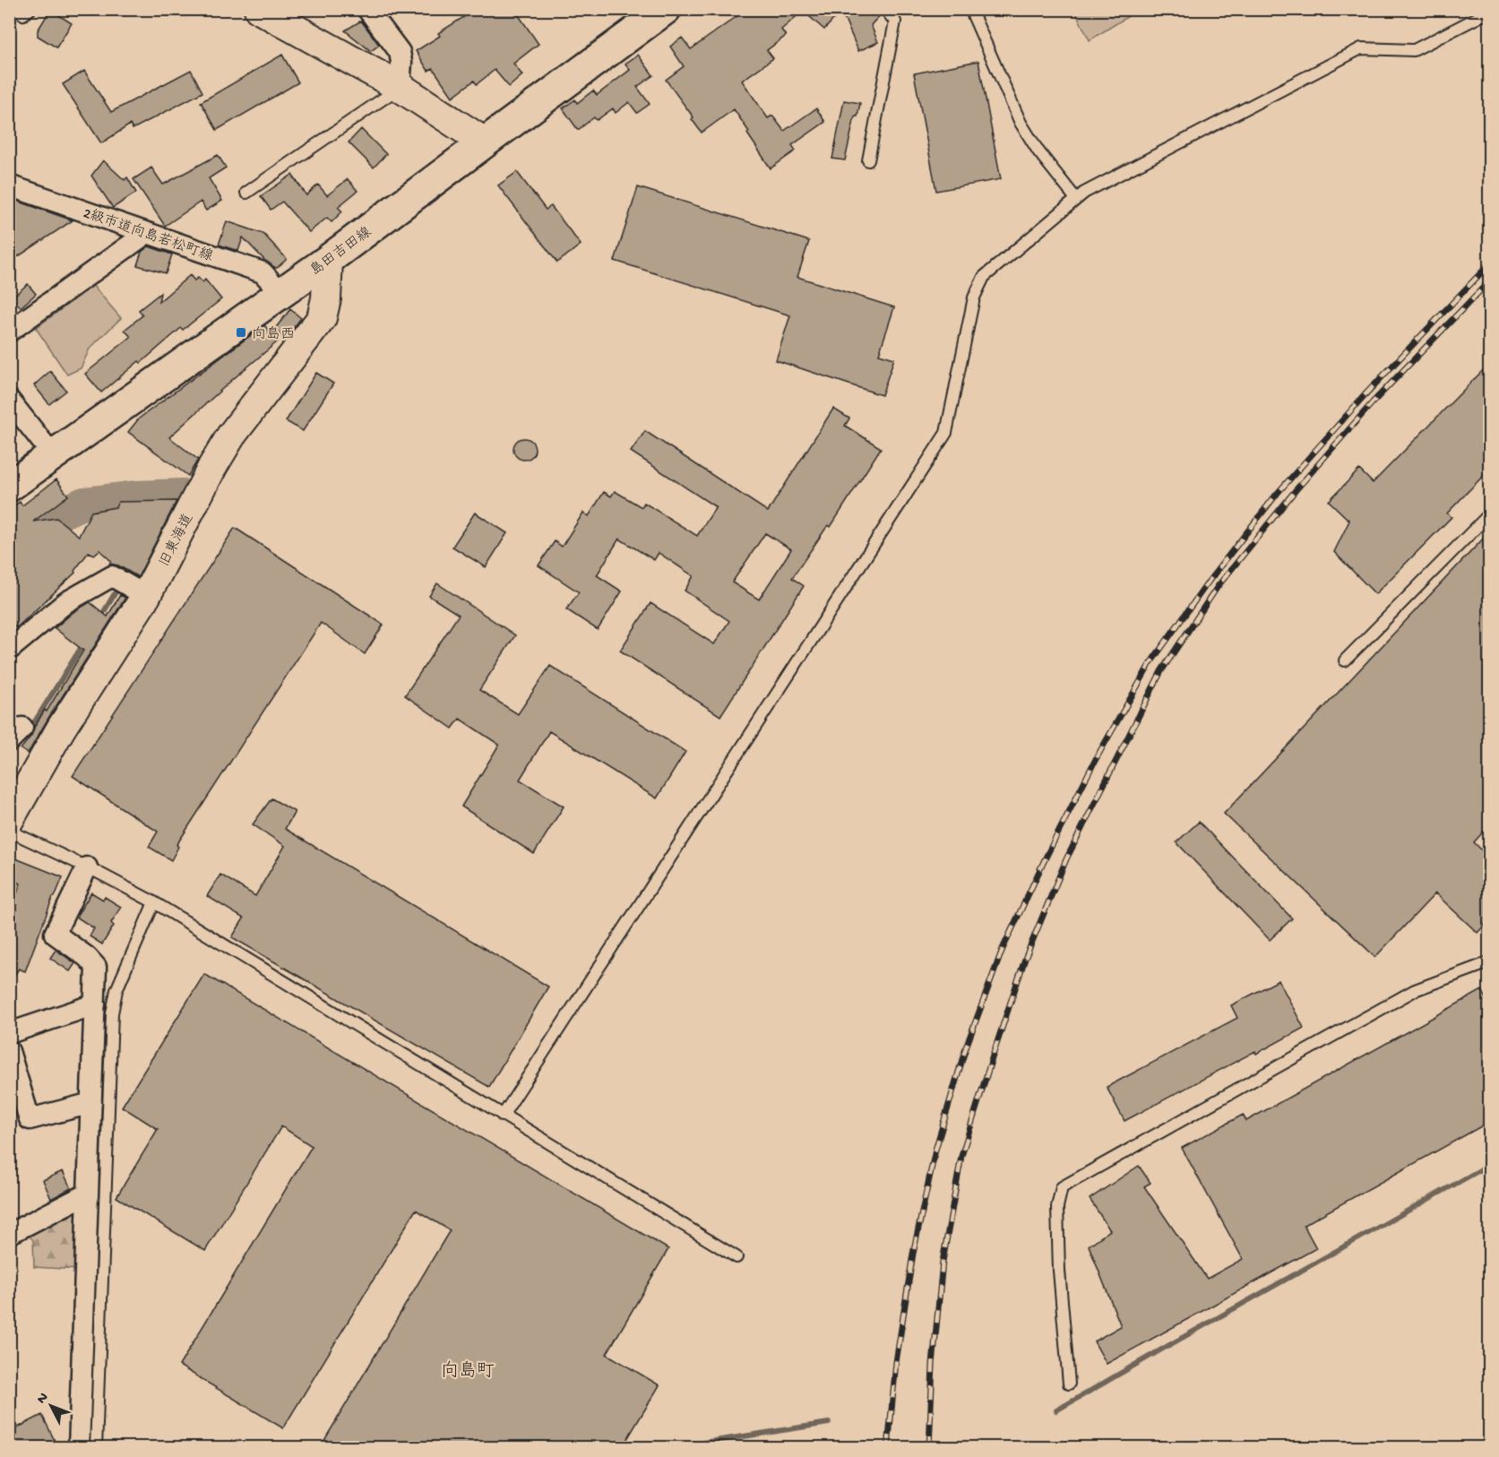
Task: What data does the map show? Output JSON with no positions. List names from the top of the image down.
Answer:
{
  "streets": {
    "main road": ["島田吉田線"],
    "street": ["2級市道向島若松町線", "旧東海道"]
  },
  "crossings": [
    ["2級市道向島若松町線", "島田吉田線"],
    ["島田吉田線", "旧東海道"]
  ],
  "districts": ["向島町"],
  "places": {
    "transit": ["向島西"]
  },
  "north": "top left"
}
